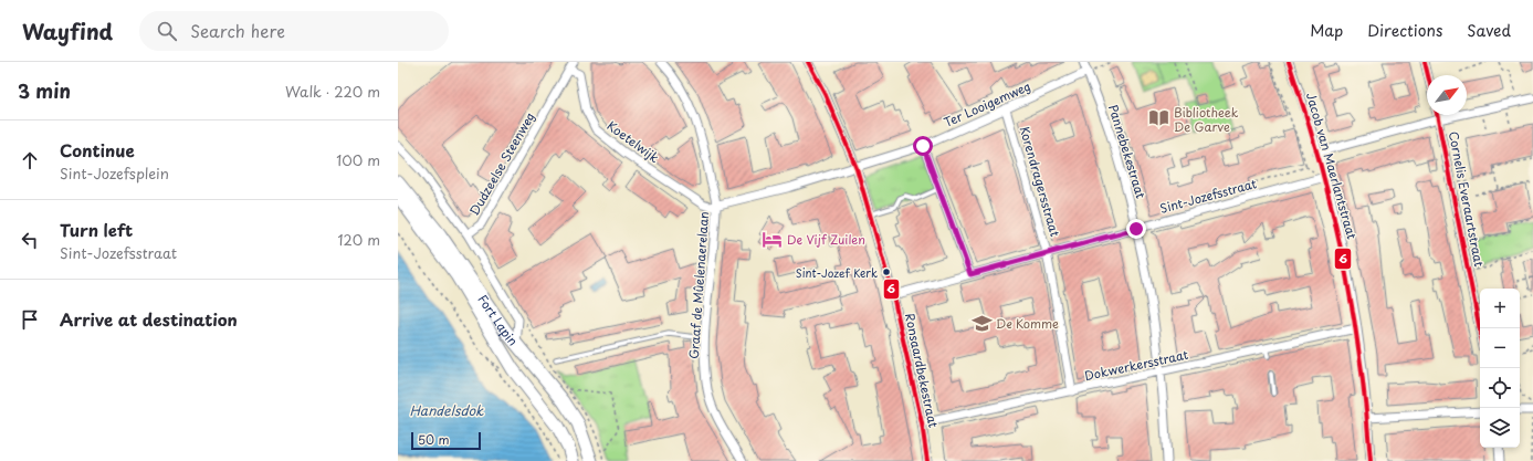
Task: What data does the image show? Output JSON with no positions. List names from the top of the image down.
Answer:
{
  "streets": {
    "main road": ["Fort Lapin"],
    "street": [
      "Ter Looigemweg",
      "Koetelwijk",
      "Pannebekestraat",
      "Dudzeelse Steenweg",
      "Jacob van Maerlantstraat",
      "Korendragersstraat",
      "Sint-Jozefsstraat",
      "Cornelis Everaartstraat",
      "Graaf de Mûelenaerelaan",
      "Dokwerkersstraat",
      "Ronsaardbekestraat"
    ]
  },
  "crossings": [
    ["Ter Looigemweg", "Koetelwijk"],
    ["Ter Looigemweg", "Pannebekestraat"],
    ["Ter Looigemweg", "Korendragersstraat"],
    ["Ter Looigemweg", "Graaf de Mûelenaerelaan"],
    ["Ter Looigemweg", "Ronsaardbekestraat"],
    ["Koetelwijk", "Dudzeelse Steenweg"],
    ["Koetelwijk", "Graaf de Mûelenaerelaan"],
    ["Pannebekestraat", "Sint-Jozefsstraat"],
    ["Pannebekestraat", "Dokwerkersstraat"],
    ["Jacob van Maerlantstraat", "Sint-Jozefsstraat"],
    ["Jacob van Maerlantstraat", "Dokwerkersstraat"],
    ["Korendragersstraat", "Sint-Jozefsstraat"],
    ["Korendragersstraat", "Dokwerkersstraat"],
    ["Sint-Jozefsstraat", "Ronsaardbekestraat"],
    ["Dokwerkersstraat", "Ronsaardbekestraat"]
  ],
  "water": ["Handelsdok"],
  "places": {
    "library": ["Bibliotheek De Garve"],
    "hotel": ["De Vijf Zuilen"],
    "other": ["Sint-Jozef Kerk"],
    "school or university": ["De Komme"]
  },
  "lines": ["transit line 6"],
  "scale_bar": "50 m",
  "north": "top right",
  "page": {
    "header": "Wayfind",
    "search": "Search here",
    "nav": ["Map", "Directions", "Saved"],
    "heading": ["3 min", "Walk · 220 m"],
    "list": [
      ["Continue", "Sint-Jozefsplein", "100 m"],
      ["Turn left", "Sint-Jozefsstraat", "120 m"],
      "Arrive at destination"
    ],
    "map_buttons": ["+", "−"],
    "scale": "50 m"
  }
}
